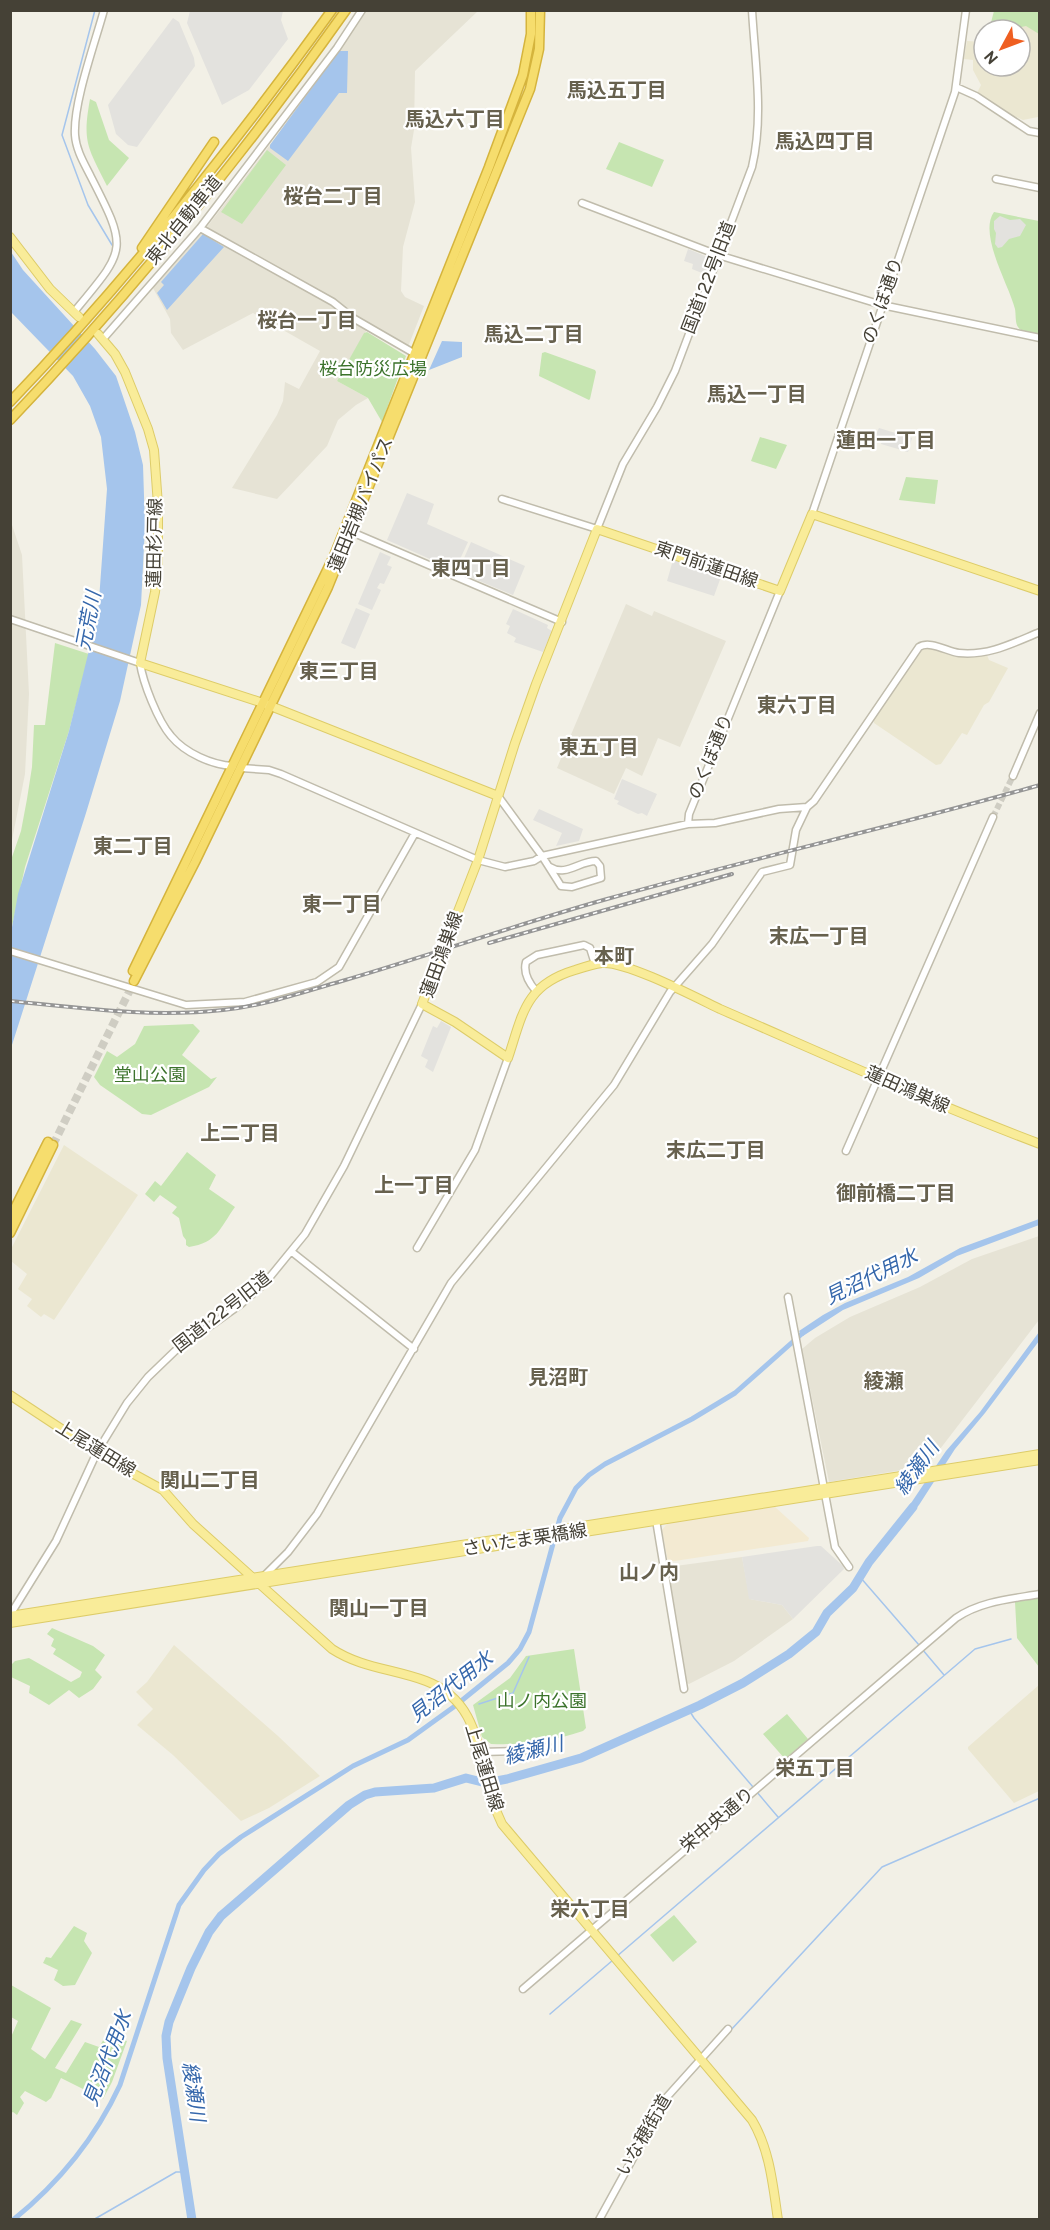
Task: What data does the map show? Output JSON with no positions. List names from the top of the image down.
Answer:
{
  "streets": {
    "highway": ["東北自動車道", "蓮田岩槻バイパス"],
    "main road": [
      "蓮田杉戸線",
      "東門前蓮田線",
      "蓮田鴻巣線",
      "上尾蓮田線",
      "さいたま栗橋線"
    ],
    "street": [
      "国道122号旧道",
      "のくぼ通り",
      "栄中央通り",
      "いな穂街道"
    ]
  },
  "crossings": [
    ["東北自動車道", "蓮田杉戸線"],
    ["国道122号旧道", "東門前蓮田線"],
    ["国道122号旧道", "蓮田鴻巣線"],
    ["国道122号旧道", "上尾蓮田線"],
    ["国道122号旧道", "さいたま栗橋線"],
    ["のくぼ通り", "東門前蓮田線"],
    ["上尾蓮田線", "さいたま栗橋線"],
    ["上尾蓮田線", "栄中央通り"],
    ["上尾蓮田線", "いな穂街道"]
  ],
  "districts": [
    "馬込五丁目",
    "馬込六丁目",
    "馬込四丁目",
    "桜台二丁目",
    "桜台一丁目",
    "馬込二丁目",
    "馬込一丁目",
    "蓮田一丁目",
    "東四丁目",
    "東三丁目",
    "東六丁目",
    "東五丁目",
    "東二丁目",
    "東一丁目",
    "末広一丁目",
    "本町",
    "上二丁目",
    "末広二丁目",
    "上一丁目",
    "御前橋二丁目",
    "見沼町",
    "綾瀬",
    "関山二丁目",
    "山ノ内",
    "関山一丁目",
    "栄五丁目",
    "栄六丁目"
  ],
  "water": ["元荒川", "見沼代用水", "綾瀬川"],
  "parks": ["桜台防災広場", "堂山公園", "山ノ内公園"],
  "north": "bottom left"
}
